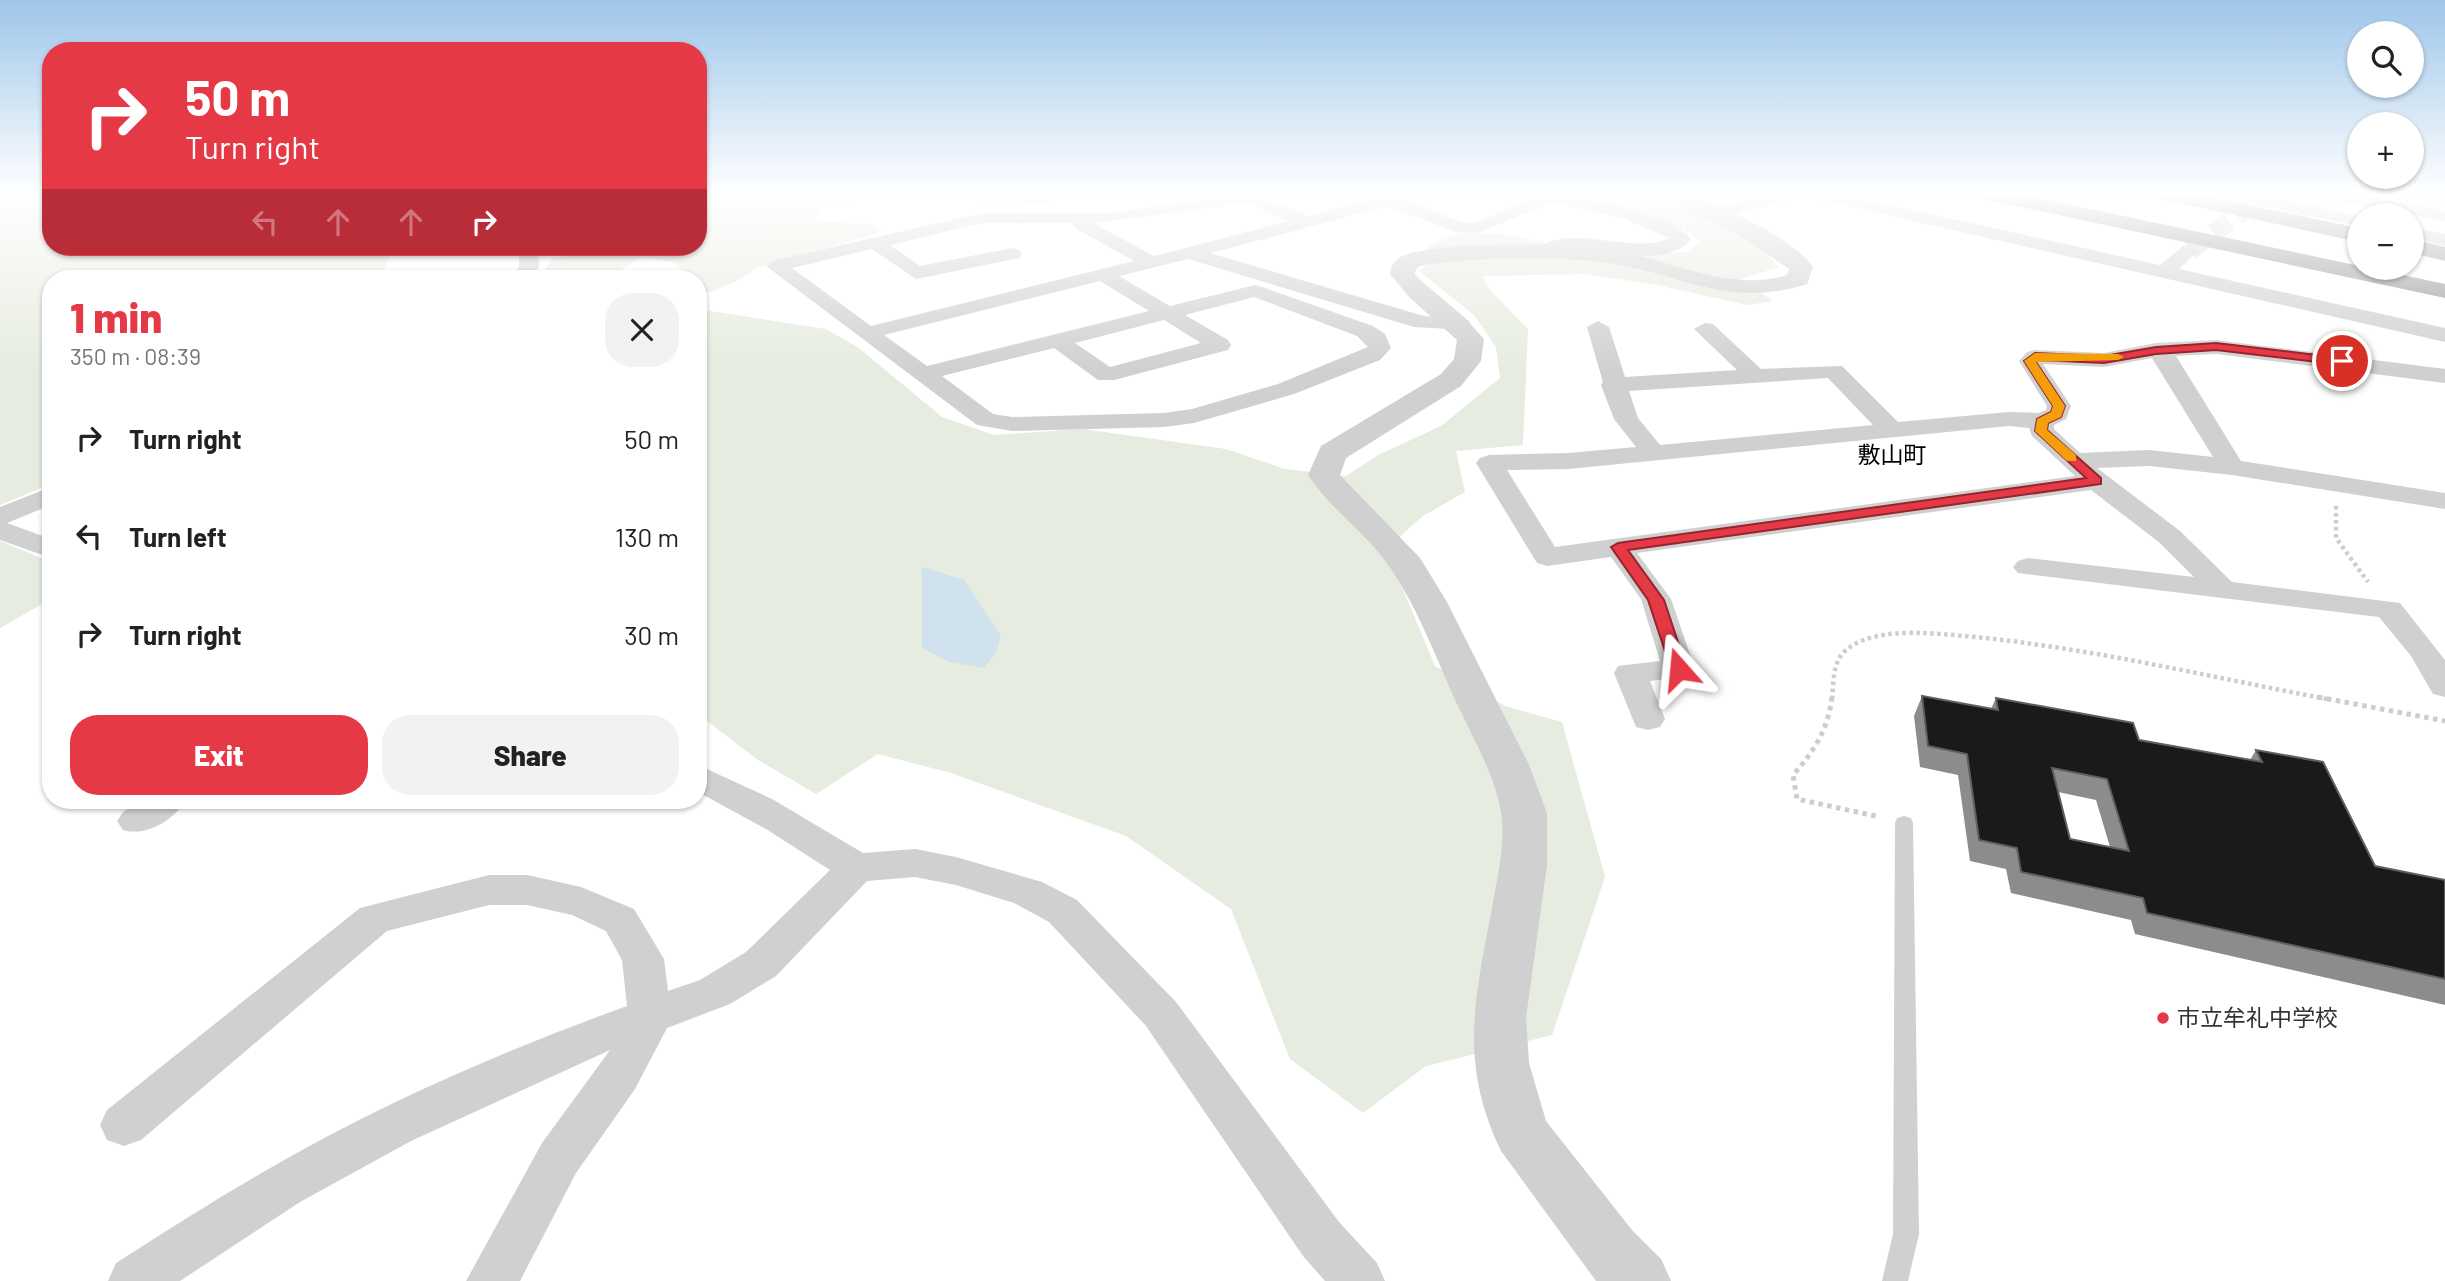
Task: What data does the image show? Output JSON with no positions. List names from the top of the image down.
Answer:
{
  "districts": ["敷山町"],
  "places": ["市立牟礼中学校"],
  "page": {
    "map_buttons": ["+", "−"],
    "turn": ["50 m", "Turn right"],
    "heading": ["1 min", "350 m · 08:39"],
    "list": [
      {
        "name": "Turn right",
        "value": "50 m"
      },
      {
        "name": "Turn left",
        "value": "130 m"
      },
      {
        "name": "Turn right",
        "value": "30 m"
      }
    ],
    "buttons": ["Exit", "Share"]
  }
}
